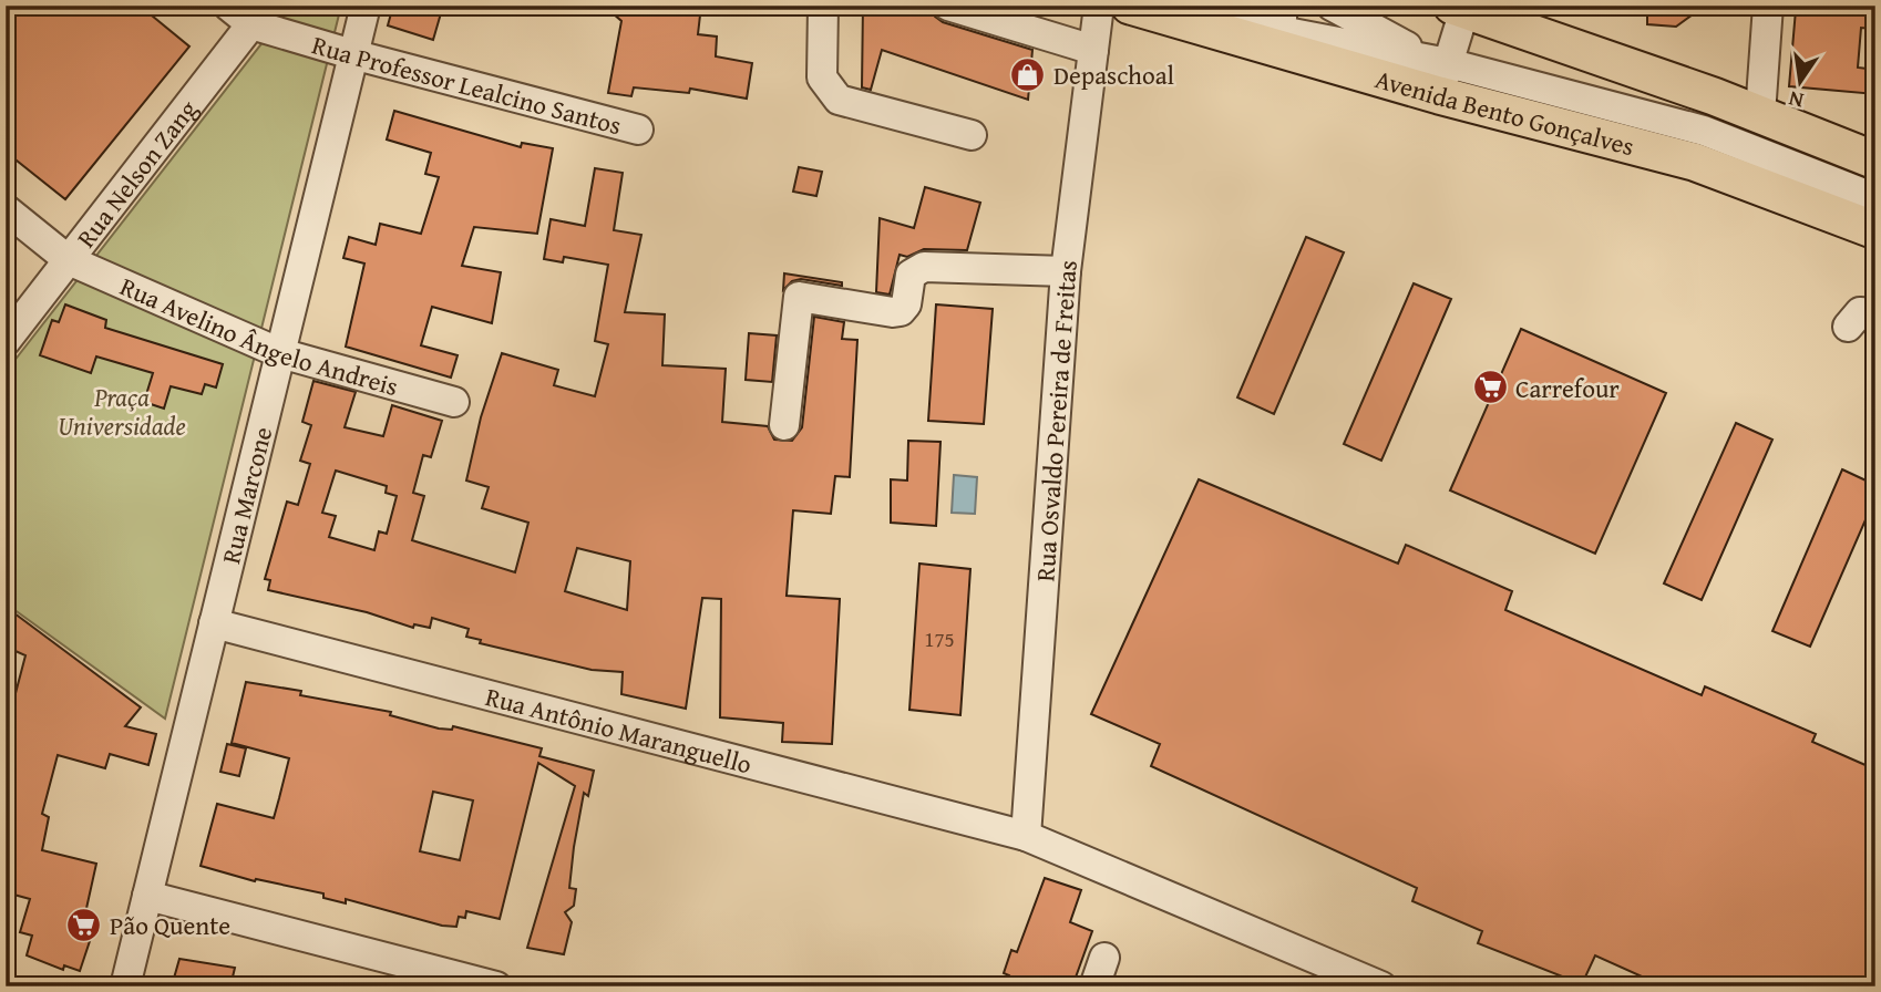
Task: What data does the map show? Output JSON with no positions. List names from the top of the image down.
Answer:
{
  "streets": {
    "main road": ["Avenida Bento Gonçalves"],
    "street": [
      "Rua Professor Lealcino Santos",
      "Rua Nelson Zang",
      "Rua Avelino Ângelo Andreis",
      "Rua Osvaldo Pereira de Freitas",
      "Rua Marcone",
      "Rua Antônio Maranguello"
    ]
  },
  "crossings": [
    ["Rua Professor Lealcino Santos", "Rua Nelson Zang"],
    ["Rua Professor Lealcino Santos", "Rua Marcone"],
    ["Rua Nelson Zang", "Rua Avelino Ângelo Andreis"],
    ["Rua Avelino Ângelo Andreis", "Rua Marcone"],
    ["Rua Osvaldo Pereira de Freitas", "Rua Antônio Maranguello"],
    ["Rua Marcone", "Rua Antônio Maranguello"]
  ],
  "parks": ["Praça Universidade"],
  "places": {
    "shop": ["Depaschoal"],
    "supermarket": ["Carrefour", "Pão Quente"]
  },
  "house_numbers": ["175"],
  "north": "bottom"
}
